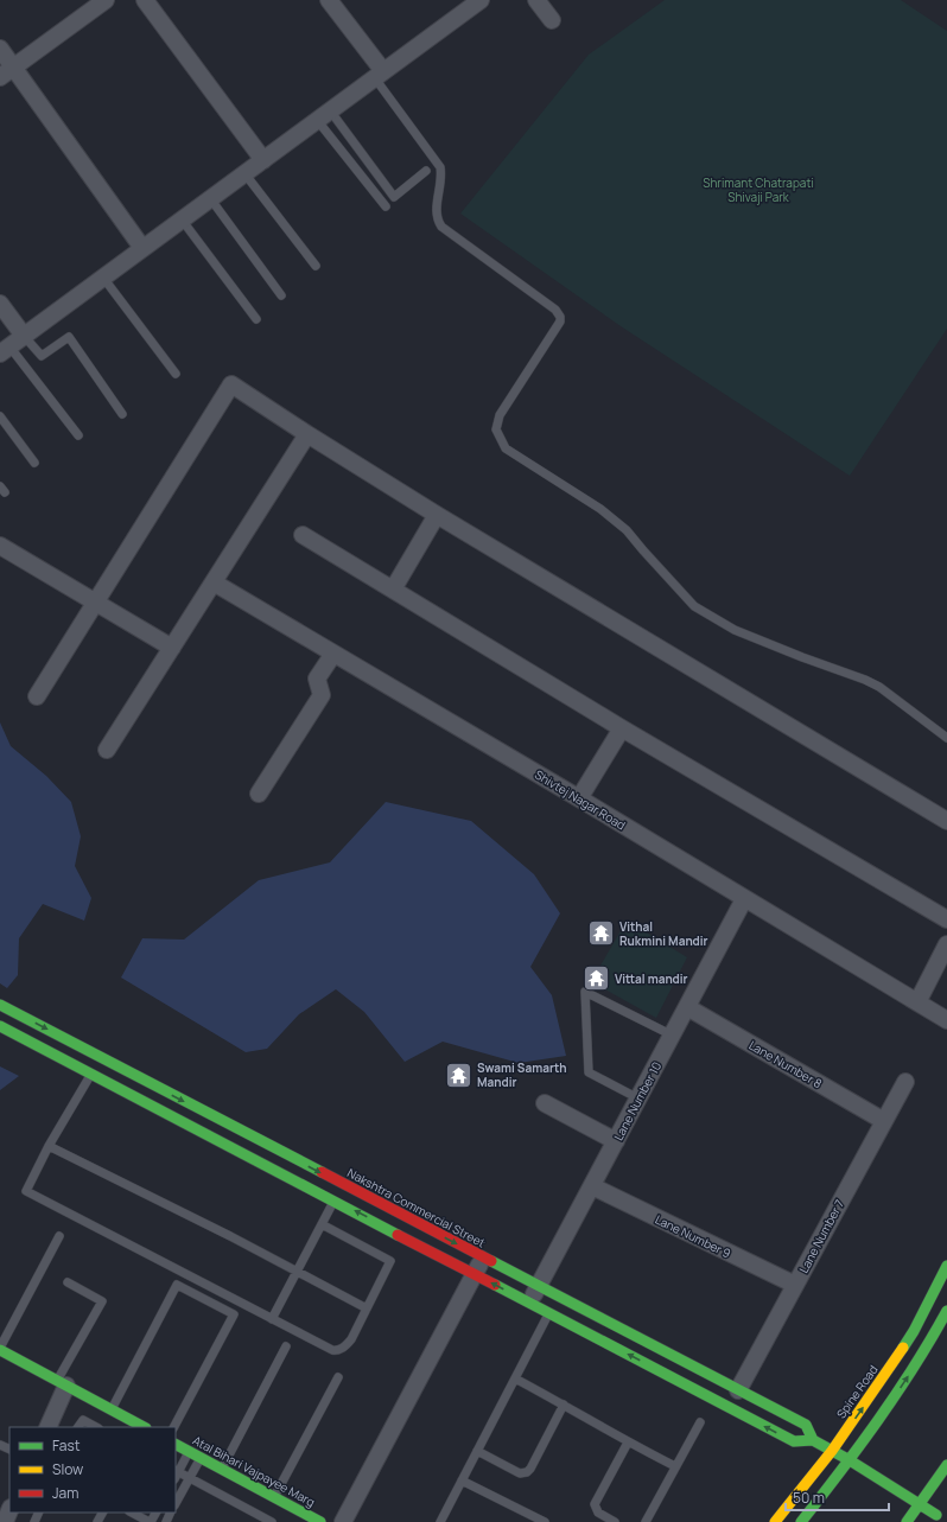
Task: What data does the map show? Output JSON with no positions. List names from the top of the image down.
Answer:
{
  "streets": {
    "street": [
      "Shivtej Nagar Road",
      "Lane Number 8",
      "Lane Number 10",
      "Nakshtra Commercial Street",
      "Lane Number 9",
      "Lane Number 7",
      "Spine Road",
      "Atal Bihari Vajpayee Marg"
    ]
  },
  "crossings": [
    ["Shivtej Nagar Road", "Lane Number 10"],
    ["Lane Number 8", "Lane Number 10"],
    ["Lane Number 8", "Lane Number 7"],
    ["Lane Number 10", "Nakshtra Commercial Street"],
    ["Lane Number 10", "Lane Number 9"],
    ["Nakshtra Commercial Street", "Lane Number 7"],
    ["Nakshtra Commercial Street", "Spine Road"],
    ["Lane Number 9", "Lane Number 7"]
  ],
  "parks": ["Shrimant Chatrapati Shivaji Park"],
  "places": {
    "temple": ["Vithal Rukmini Mandir", "Vittal mandir", "Swami Samarth Mandir"]
  },
  "legend": ["Fast", "Slow", "Jam"],
  "scale_bar": "50 m"
}
